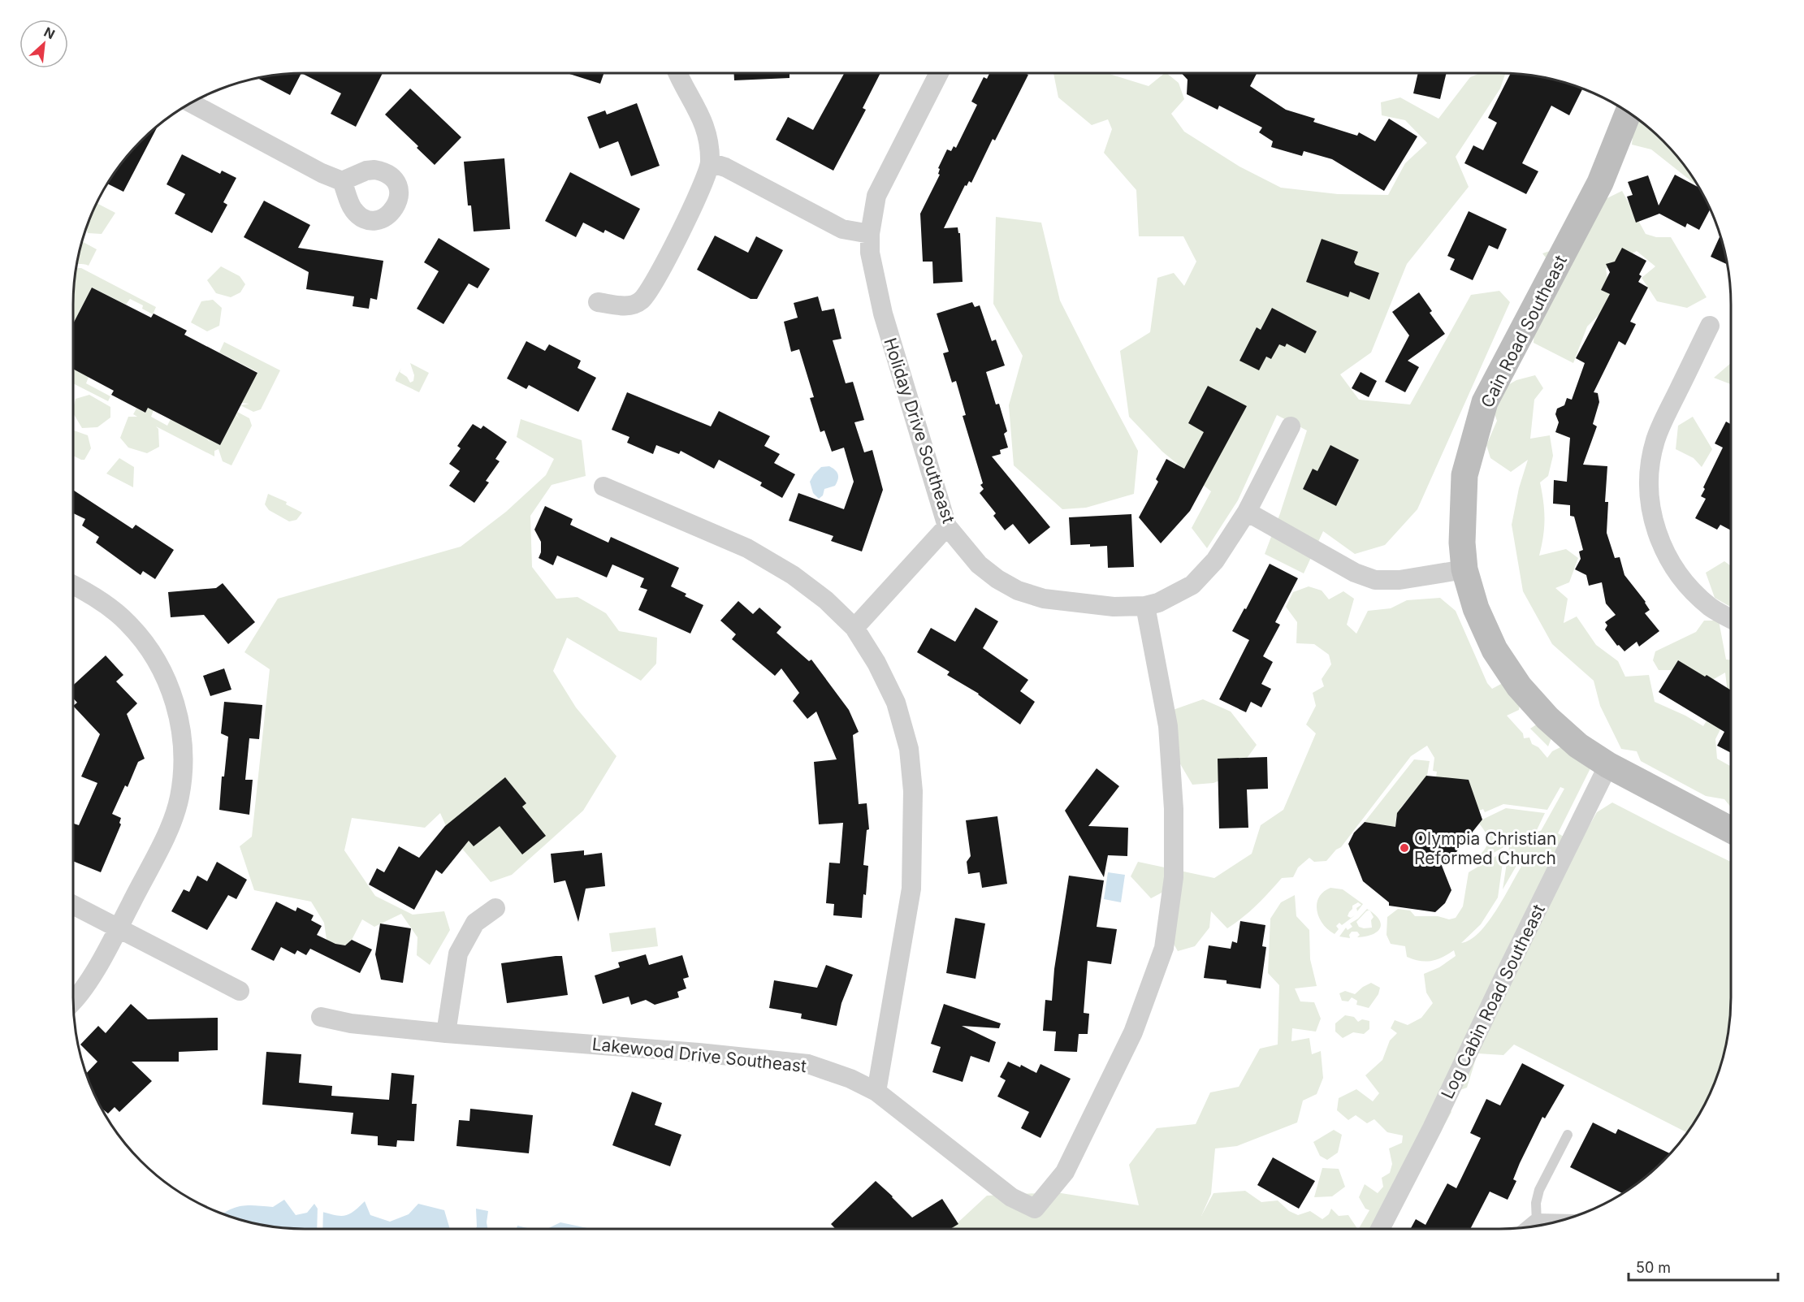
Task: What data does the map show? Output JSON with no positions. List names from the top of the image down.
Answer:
{
  "streets": {
    "street": [
      "Cain Road Southeast",
      "Holiday Drive Southeast",
      "Log Cabin Road Southeast",
      "Lakewood Drive Southeast"
    ]
  },
  "crossings": [
    ["Holiday Drive Southeast", "Lakewood Drive Southeast"]
  ],
  "places": ["Olympia Christian Reformed Church"],
  "scale_bar": "50 m",
  "north": "top right"
}
